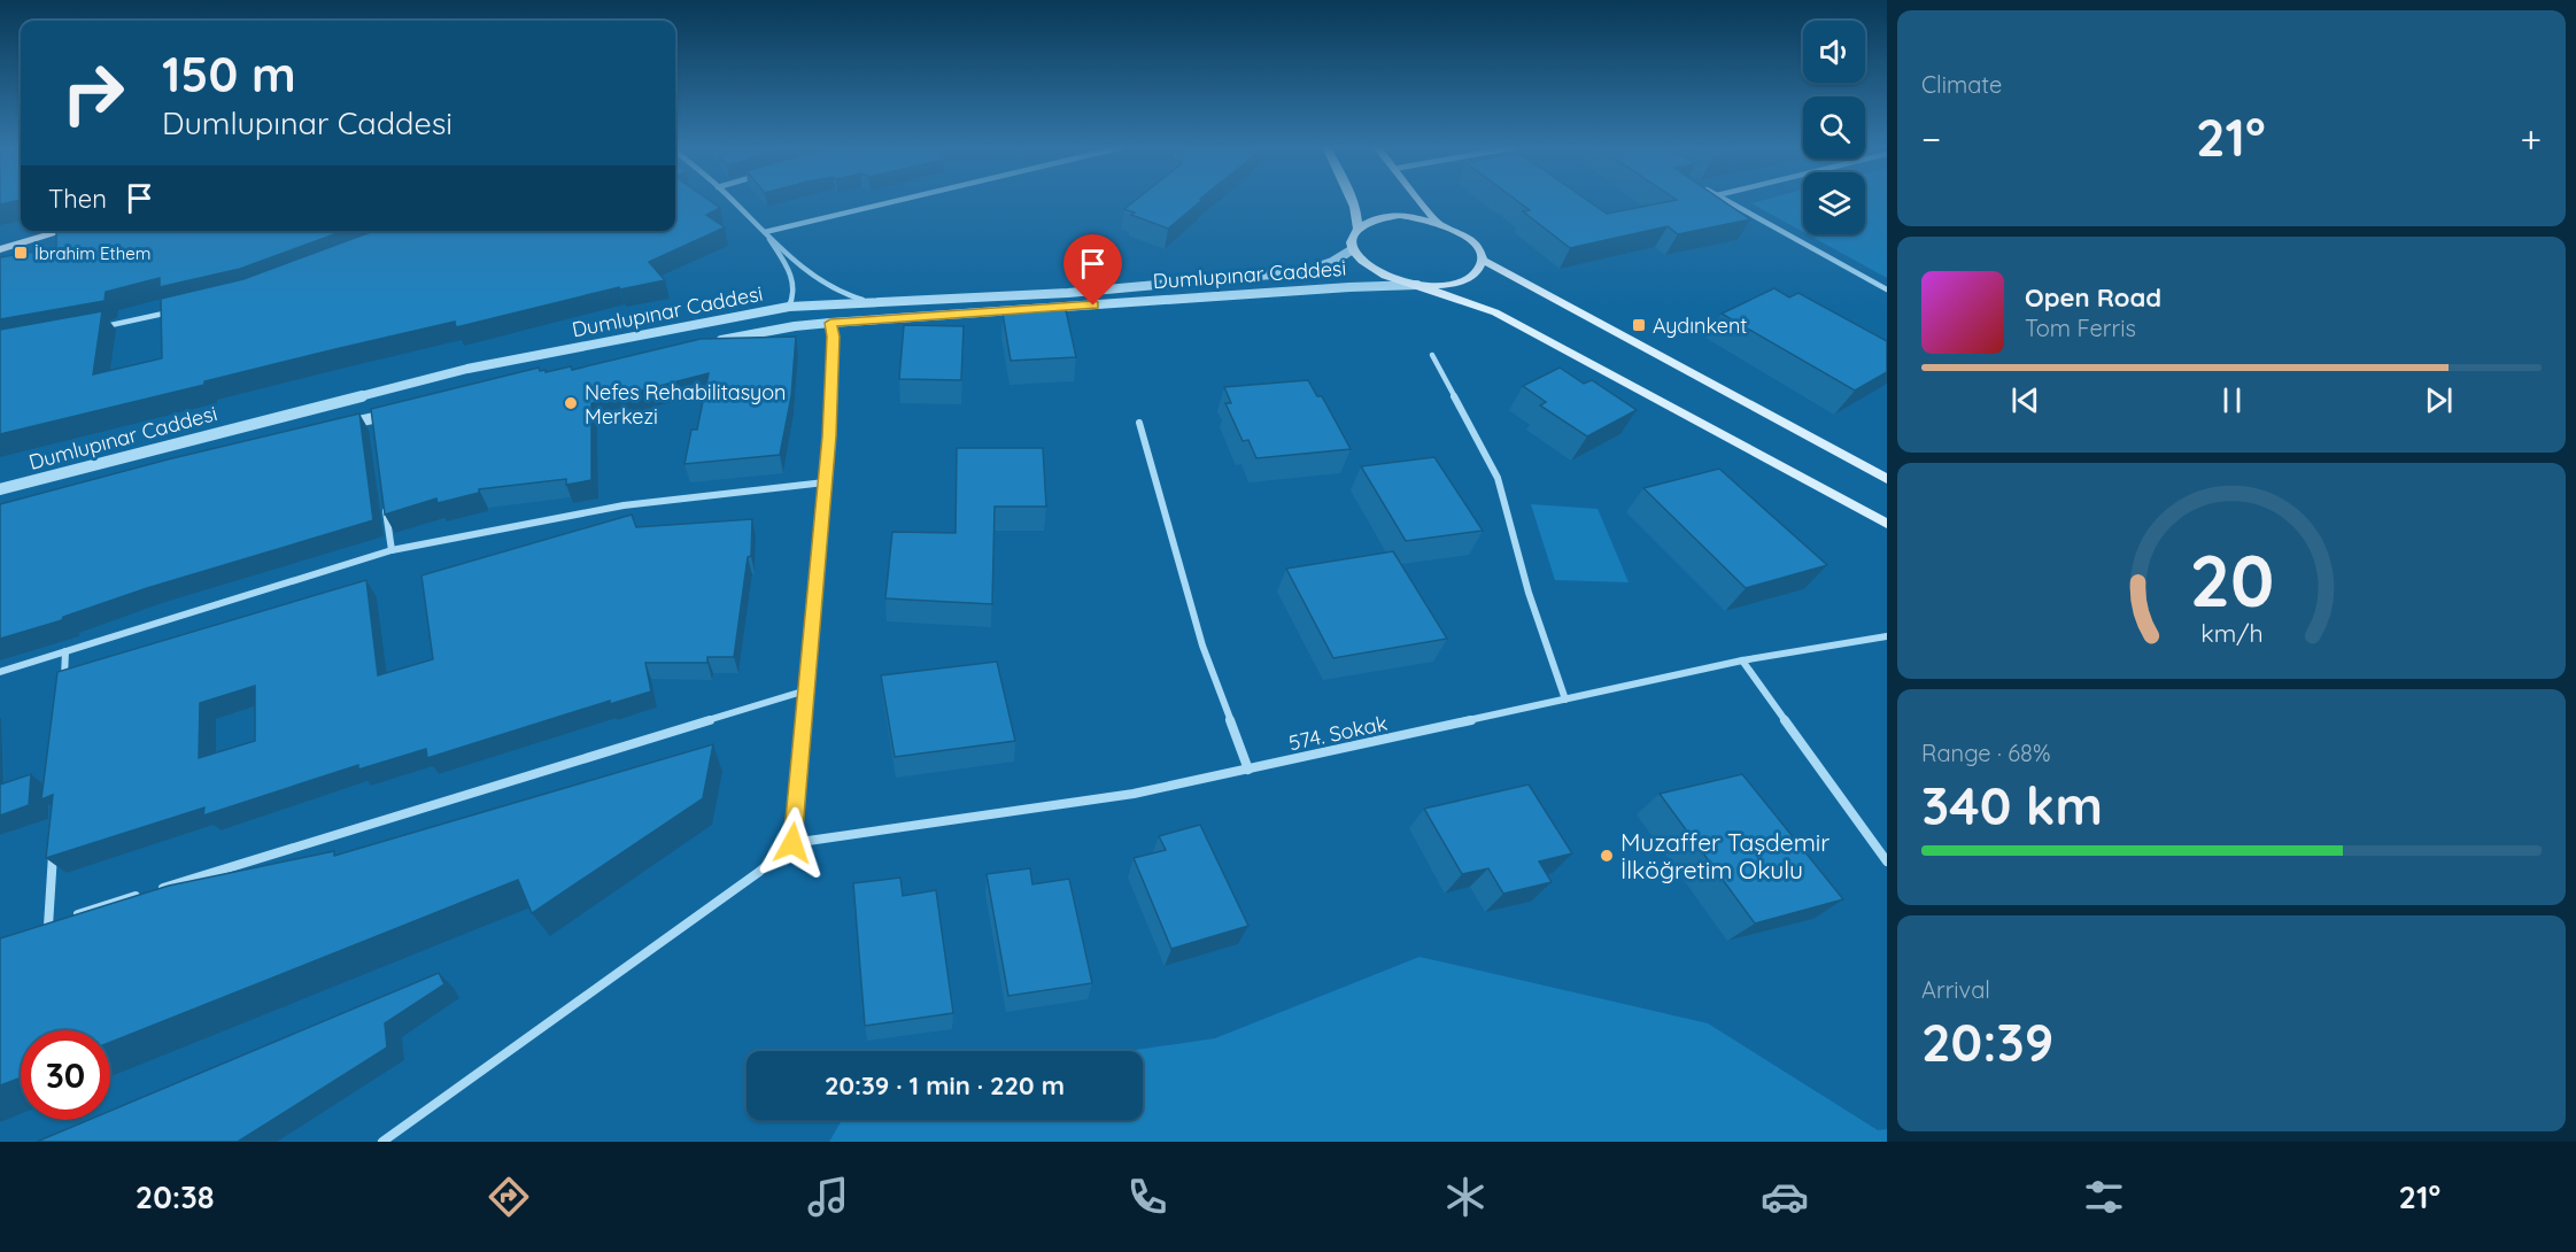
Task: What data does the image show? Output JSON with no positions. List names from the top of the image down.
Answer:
{
  "streets": {
    "main road": ["Dumlupınar Caddesi"],
    "street": ["574. Sokak"]
  },
  "places": {
    "transit": ["İbrahim Ethem", "Aydınkent"],
    "other": ["Nefes Rehabilitasyon Merkezi", "Muzaffer Taşdemir İlköğretim Okulu"]
  },
  "page": {
    "tile": [
      "Climate",
      ["Range · 68%", "340 km"],
      ["Arrival", "20:39"]
    ],
    "turn": ["150 m", "Dumlupınar Caddesi"],
    "heat": ["−", "21°", "+"],
    "then": "Then",
    "song": ["Open Road", "Tom Ferris"],
    "limit": "30",
    "trip": "20:39 · 1 min · 220 m",
    "tabs": ["20:38", "21°"],
    "gauge": ["20", "km/h"]
  }
}
